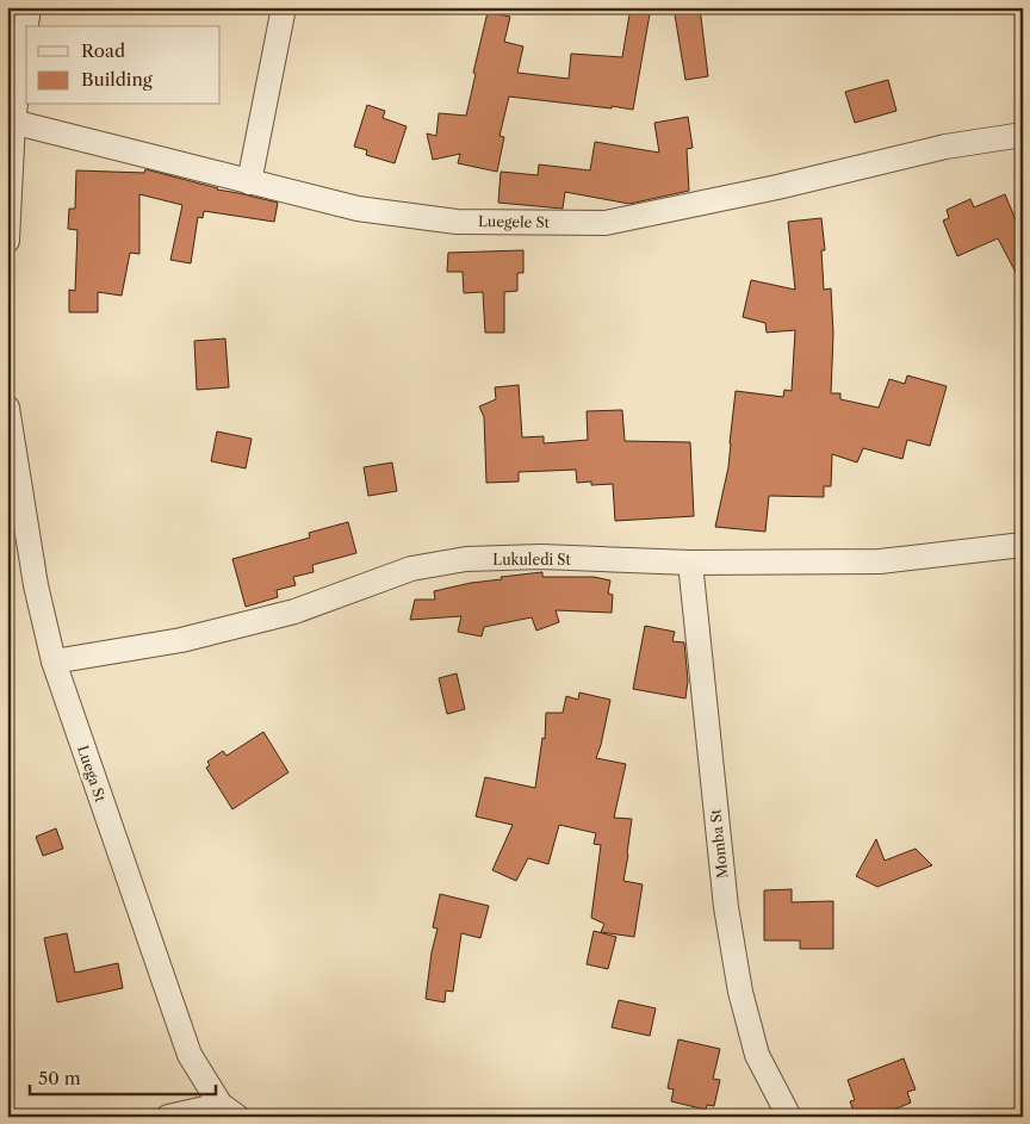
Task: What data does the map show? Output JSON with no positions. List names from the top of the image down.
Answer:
{
  "streets": {
    "street": [
      "Luegele St",
      "Lukuledi St",
      "Luega St",
      "Momba St"
    ]
  },
  "crossings": [
    ["Lukuledi St", "Luega St"],
    ["Lukuledi St", "Momba St"]
  ],
  "legend": ["Road", "Building"],
  "scale_bar": "50 m"
}
